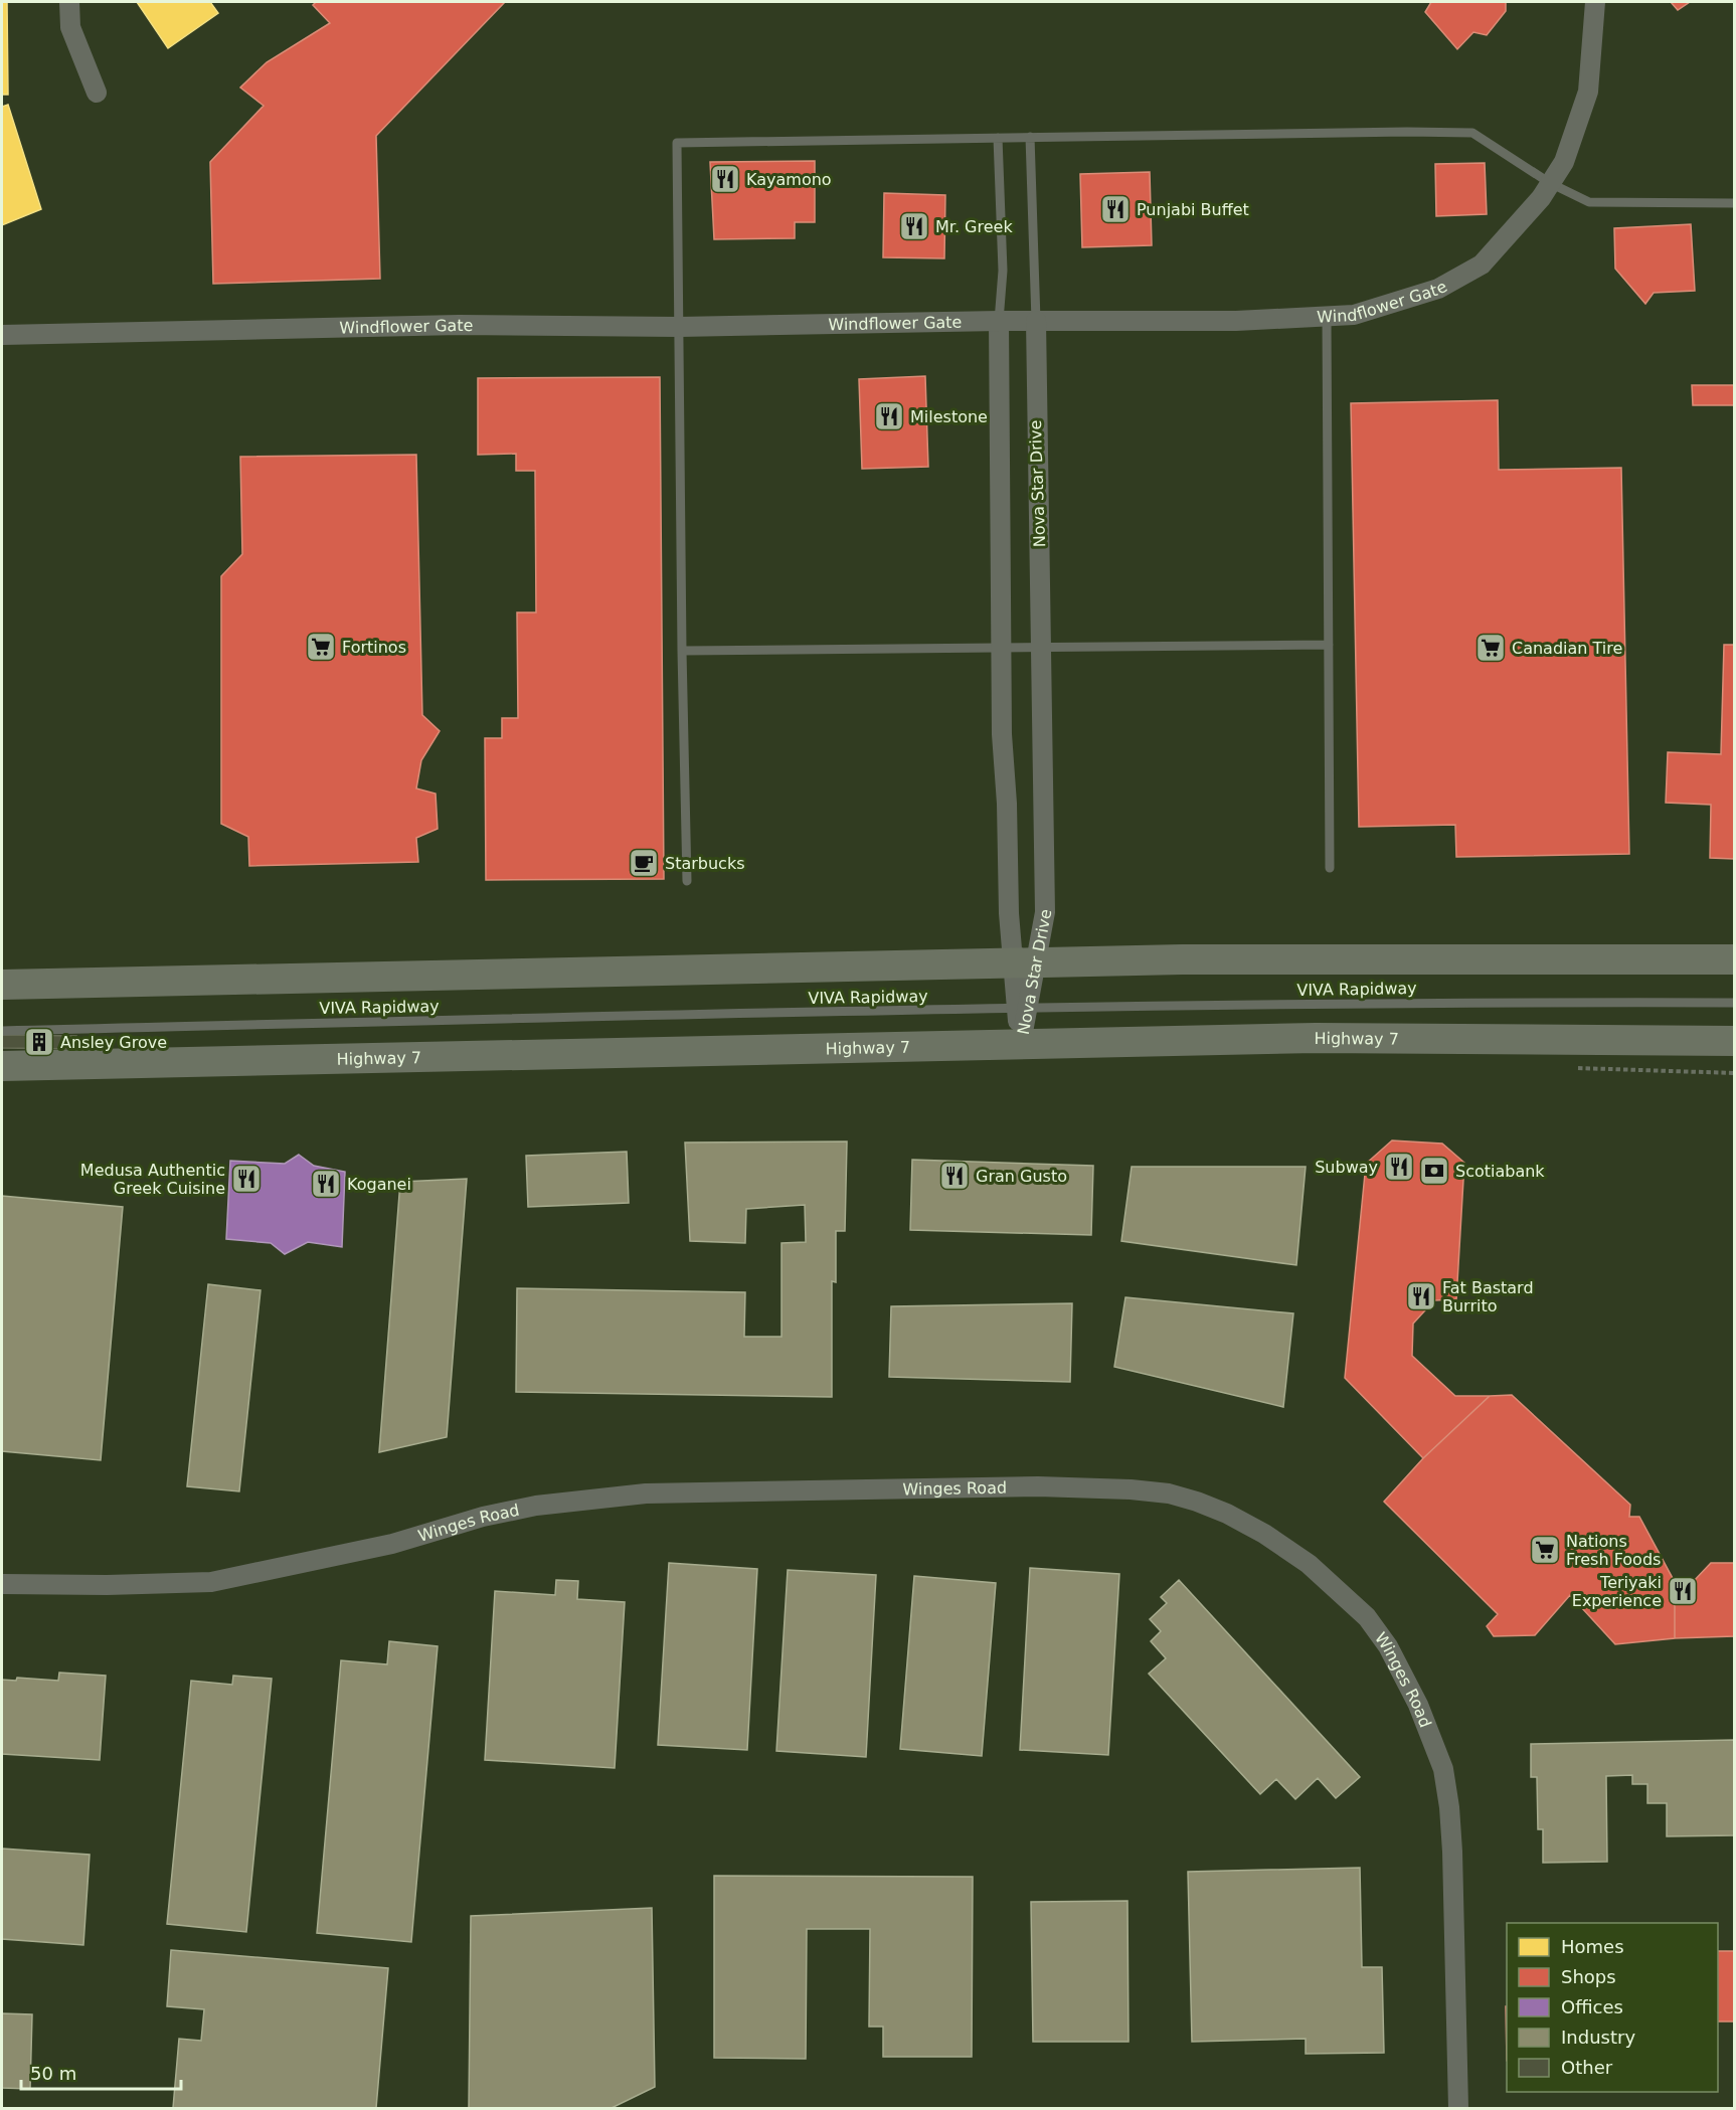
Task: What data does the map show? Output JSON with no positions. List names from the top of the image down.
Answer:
{
  "streets": {
    "main road": ["Highway 7"],
    "street": ["Windflower Gate", "Nova Star Drive", "Winges Road"],
    "lane": ["VIVA Rapidway"]
  },
  "crossings": [
    ["Windflower Gate", "Nova Star Drive"],
    ["Nova Star Drive", "VIVA Rapidway"],
    ["Nova Star Drive", "Highway 7"]
  ],
  "places": {
    "restaurant": [
      "Kayamono",
      "Punjabi Buffet",
      "Mr. Greek",
      "Milestone",
      "Subway",
      "Gran Gusto",
      "Medusa Authentic Greek Cuisine",
      "Koganei",
      "Fat Bastard Burrito",
      "Teriyaki Experience"
    ],
    "supermarket": ["Fortinos", "Canadian Tire", "Nations Fresh Foods"],
    "cafe": ["Starbucks"],
    "building": ["Ansley Grove"],
    "bank": ["Scotiabank"]
  },
  "legend": [
    "Homes",
    "Shops",
    "Offices",
    "Industry",
    "Other"
  ],
  "scale_bar": "50 m"
}
